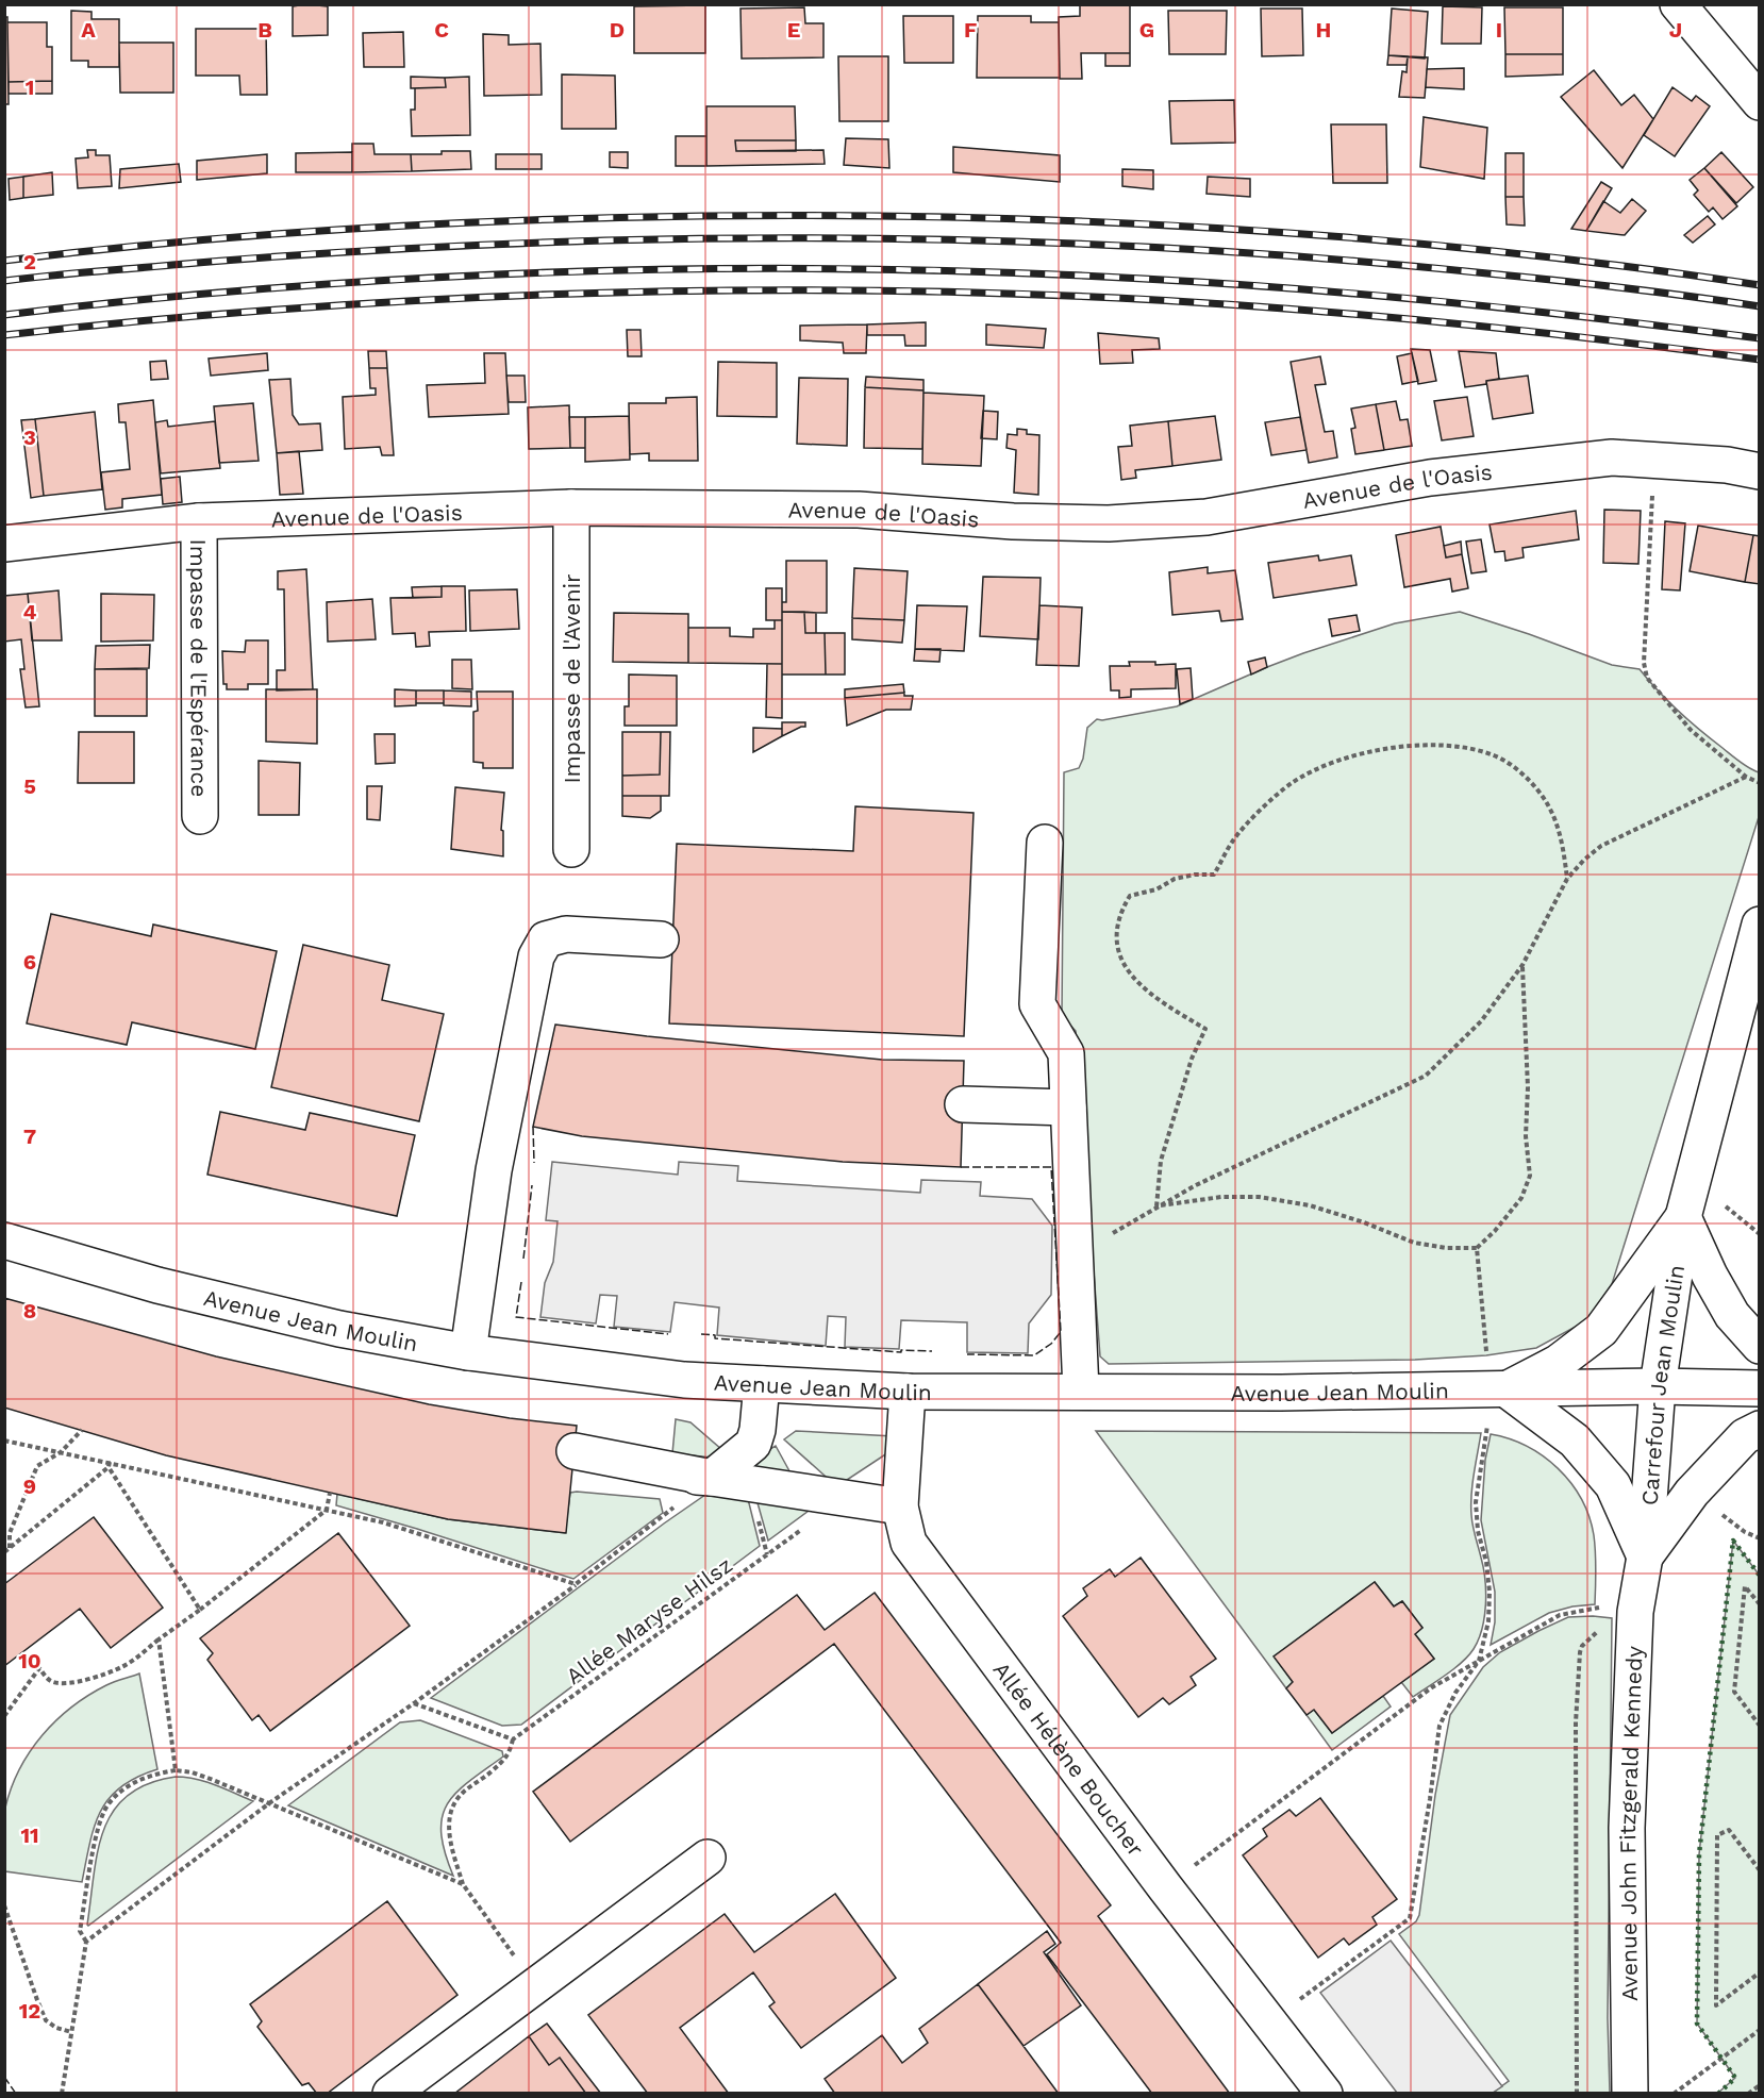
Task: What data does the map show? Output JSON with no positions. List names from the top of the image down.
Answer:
{
  "streets": {
    "street": [
      "Avenue de l'Oasis",
      "Impasse de l'Espérance",
      "Impasse de l'Avenir",
      "Avenue Jean Moulin",
      "Carrefour Jean Moulin",
      "Allée Hélène Boucher",
      "Avenue John Fitzgerald Kennedy"
    ],
    "path": ["Allée Maryse Hilsz"]
  },
  "crossings": [
    ["Avenue de l'Oasis", "Impasse de l'Espérance"],
    ["Avenue de l'Oasis", "Impasse de l'Avenir"],
    ["Avenue Jean Moulin", "Carrefour Jean Moulin"],
    ["Avenue Jean Moulin", "Allée Hélène Boucher"],
    ["Carrefour Jean Moulin", "Avenue John Fitzgerald Kennedy"]
  ],
  "grid": {
    "columns": [
      "A",
      "B",
      "C",
      "D",
      "E",
      "F",
      "G",
      "H",
      "I",
      "J"
    ],
    "rows": [
      "1",
      "2",
      "3",
      "4",
      "5",
      "6",
      "7",
      "8",
      "9",
      "10",
      "11",
      "12"
    ]
  }
}
